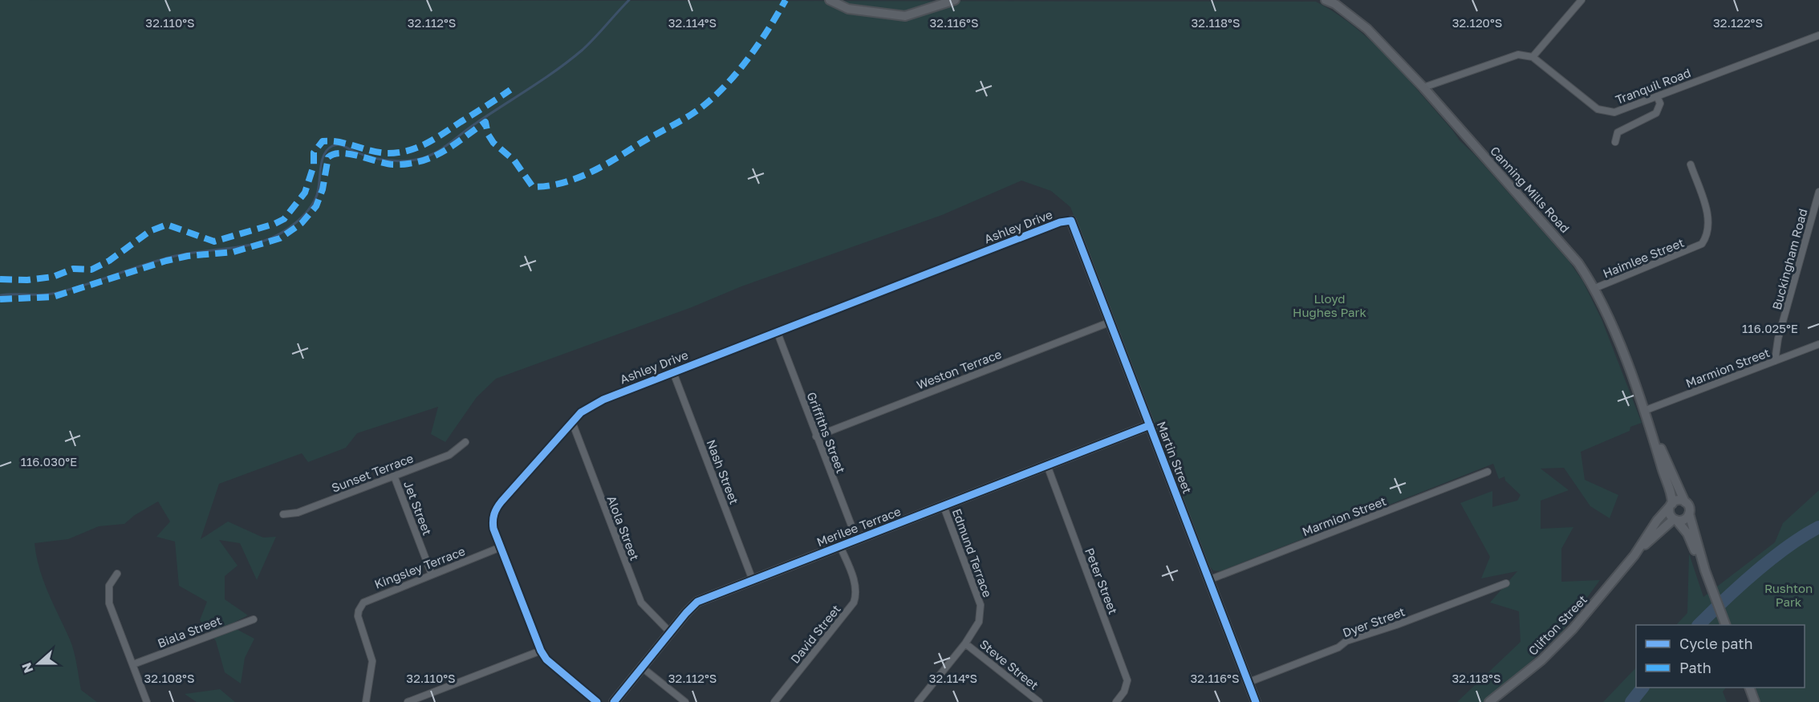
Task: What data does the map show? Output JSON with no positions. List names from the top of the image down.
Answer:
{
  "streets": {
    "main road": [
      "Canning Mills Road",
      "Martin Street",
      "Merilee Terrace",
      "Clifton Street"
    ],
    "street": [
      "Tranquil Road",
      "Ashley Drive",
      "Haimlee Street",
      "Buckingham Road",
      "Marmion Street",
      "Weston Terrace",
      "Griffiths Street",
      "Nash Street",
      "Sunset Terrace",
      "Jet Street",
      "Alola Street",
      "Edmund Terrace",
      "Kingsley Terrace",
      "Peter Street",
      "Dyer Street",
      "Biala Street",
      "David Street",
      "Steve Street"
    ]
  },
  "crossings": [
    ["Canning Mills Road", "Haimlee Street"],
    ["Canning Mills Road", "Marmion Street"],
    ["Canning Mills Road", "Clifton Street"],
    ["Ashley Drive", "Griffiths Street"],
    ["Ashley Drive", "Martin Street"],
    ["Ashley Drive", "Nash Street"],
    ["Ashley Drive", "Alola Street"],
    ["Ashley Drive", "Kingsley Terrace"],
    ["Buckingham Road", "Marmion Street"],
    ["Marmion Street", "Martin Street"],
    ["Weston Terrace", "Griffiths Street"],
    ["Weston Terrace", "Martin Street"],
    ["Griffiths Street", "Merilee Terrace"],
    ["Martin Street", "Merilee Terrace"],
    ["Martin Street", "Dyer Street"],
    ["Nash Street", "Merilee Terrace"],
    ["Sunset Terrace", "Jet Street"],
    ["Jet Street", "Kingsley Terrace"],
    ["Merilee Terrace", "Alola Street"],
    ["Merilee Terrace", "Edmund Terrace"],
    ["Merilee Terrace", "Peter Street"],
    ["Merilee Terrace", "David Street"],
    ["Edmund Terrace", "Steve Street"]
  ],
  "parks": ["Lloyd Hughes Park", "Rushton Park"],
  "legend": ["Cycle path", "Path"],
  "north": "left",
  "coordinates": [
    "32.110°S",
    "32.112°S",
    "32.114°S",
    "32.116°S",
    "32.118°S",
    "32.120°S",
    "32.122°S",
    "116.025°E",
    "116.030°E",
    "32.108°S"
  ]
}
